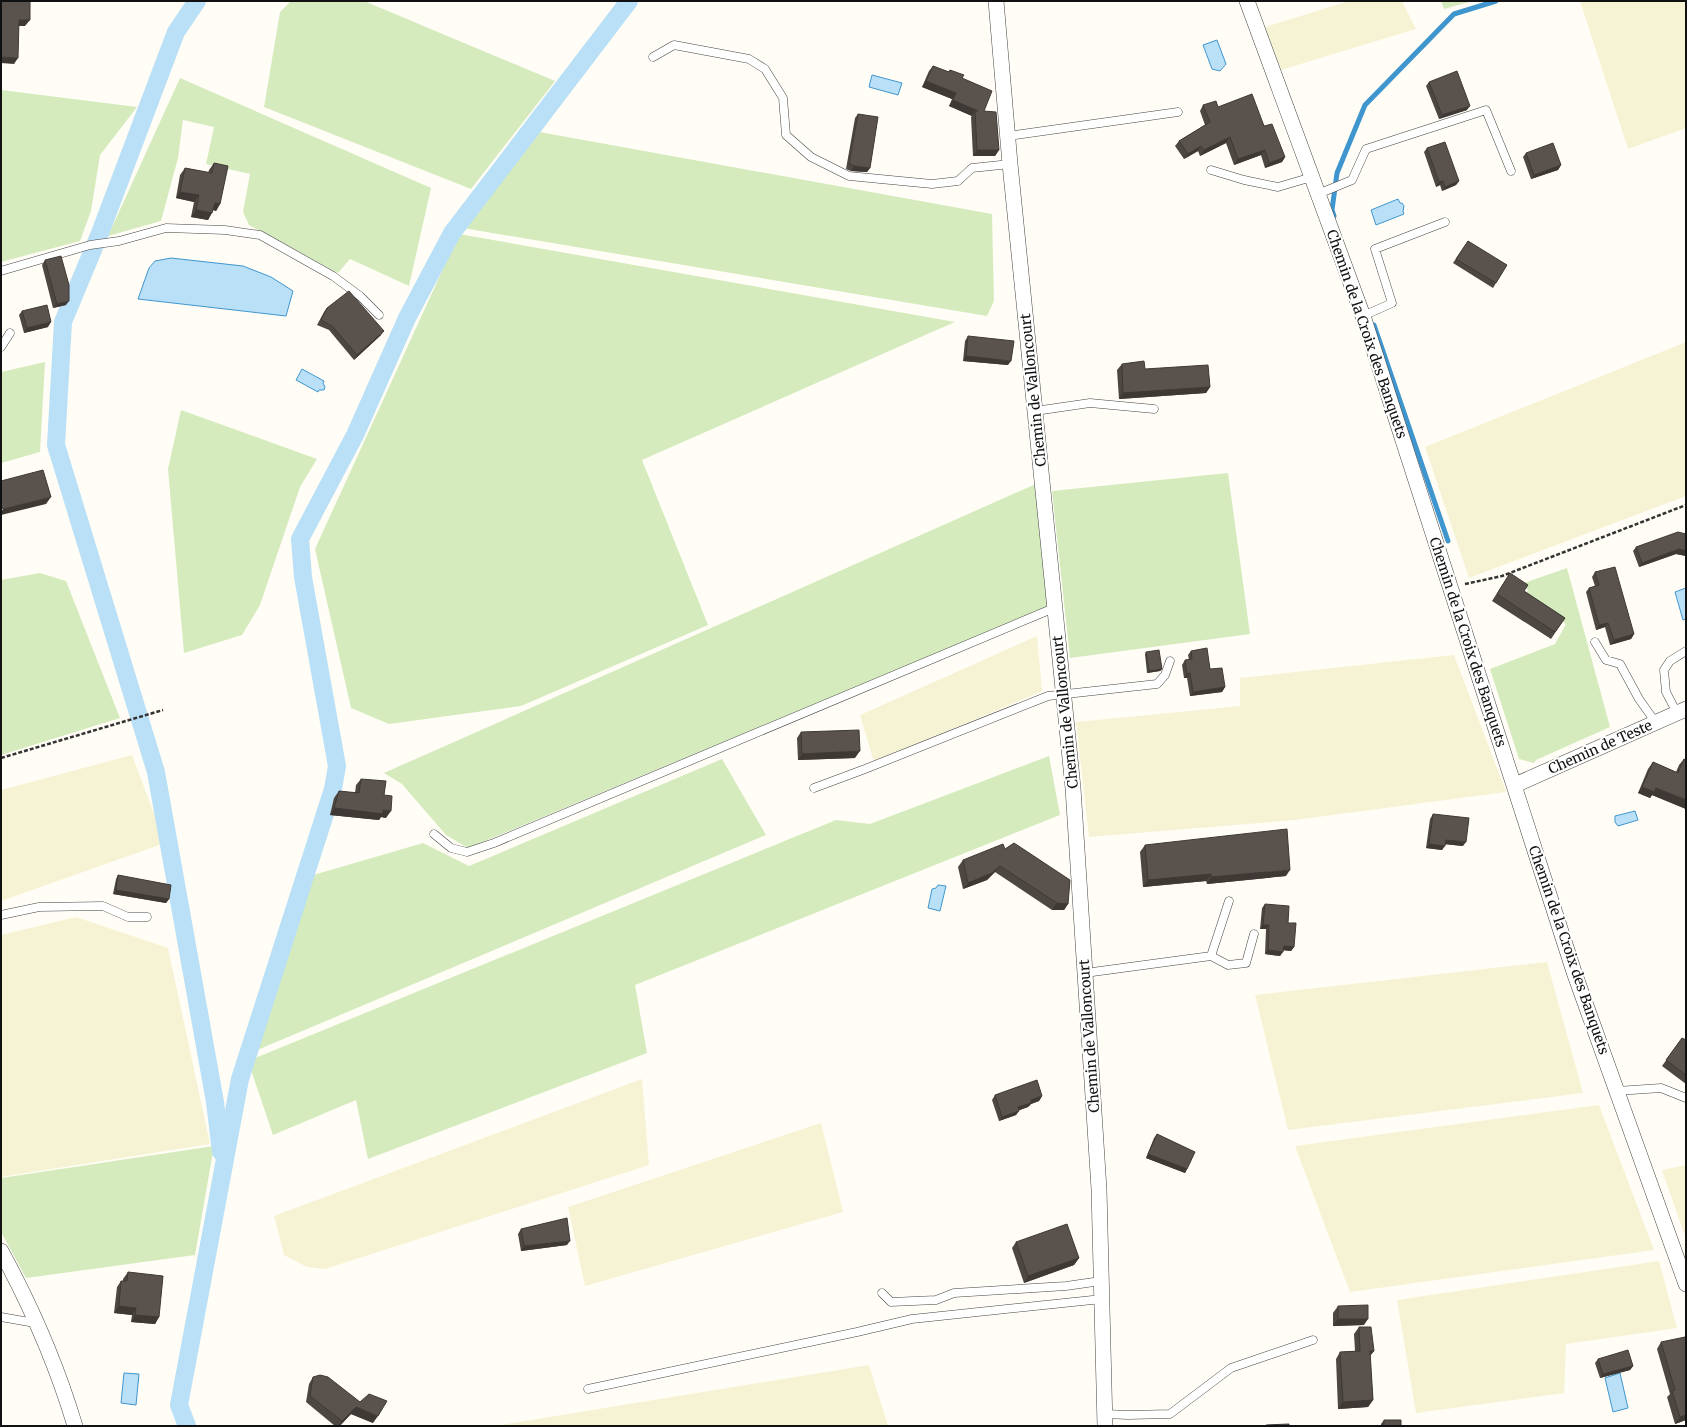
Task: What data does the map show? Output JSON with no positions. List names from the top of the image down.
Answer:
{
  "streets": {
    "street": ["Chemin de la Croix des Banquets", "Chemin de Valloncourt", "Chemin de Teste"]
  },
  "crossings": [
    ["Chemin de la Croix des Banquets", "Chemin de Teste"]
  ]
}
